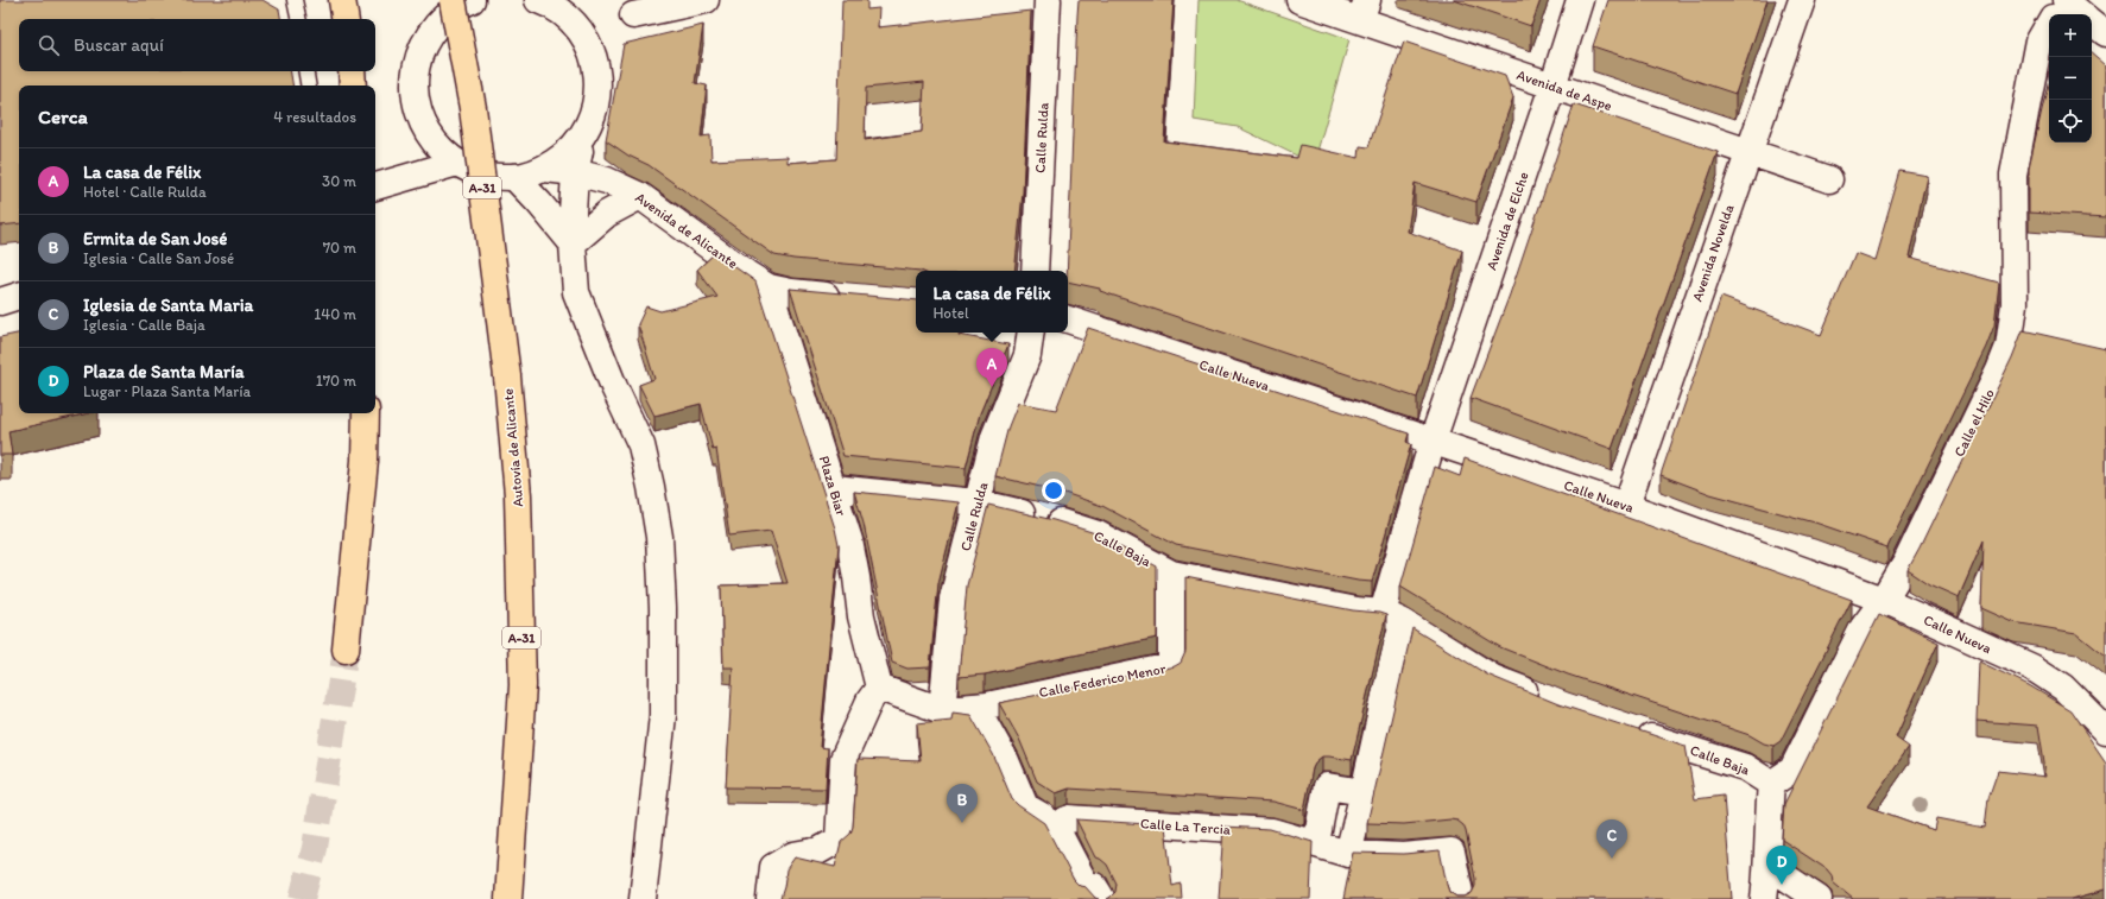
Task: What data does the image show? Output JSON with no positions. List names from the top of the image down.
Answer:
{
  "streets": {
    "highway": ["A-31", "Autovía de Alicante"],
    "street": [
      "Avenida de Aspe",
      "Calle Rulda",
      "Avenida de Elche",
      "Avenida de Alicante",
      "Avenida Novelda",
      "Calle Nueva",
      "Calle el Hilo",
      "Plaza Biar",
      "Calle Baja",
      "Calle Federico Menor",
      "Calle La Tercia"
    ]
  },
  "crossings": [
    ["Avenida de Aspe", "Avenida de Elche"],
    ["Avenida de Aspe", "Avenida Novelda"],
    ["Calle Rulda", "Calle Baja"],
    ["Calle Rulda", "Calle Federico Menor"],
    ["Avenida de Elche", "Calle Nueva"],
    ["Avenida de Alicante", "Plaza Biar"],
    ["Avenida Novelda", "Calle Nueva"],
    ["Calle Nueva", "Calle el Hilo"],
    ["Calle el Hilo", "Calle Baja"],
    ["Plaza Biar", "Calle Baja"],
    ["Calle Baja", "Calle Federico Menor"]
  ],
  "page": {
    "map_buttons": ["+", "−"],
    "search": "Buscar aquí",
    "heading": ["Cerca", "4 resultados"],
    "list": [
      {
        "mark": "A",
        "name": "La casa de Félix",
        "note": "Hotel · Calle Rulda",
        "value": "30 m"
      },
      {
        "mark": "B",
        "name": "Ermita de San José",
        "note": "Iglesia · Calle San José",
        "value": "70 m"
      },
      {
        "mark": "C",
        "name": "Iglesia de Santa Maria",
        "note": "Iglesia · Calle Baja",
        "value": "140 m"
      },
      {
        "mark": "D",
        "name": "Plaza de Santa María",
        "note": "Lugar · Plaza Santa María",
        "value": "170 m"
      }
    ],
    "popup": ["La casa de Félix", "Hotel"],
    "pins": [
      "A",
      "B",
      "C",
      "D"
    ]
  }
}
